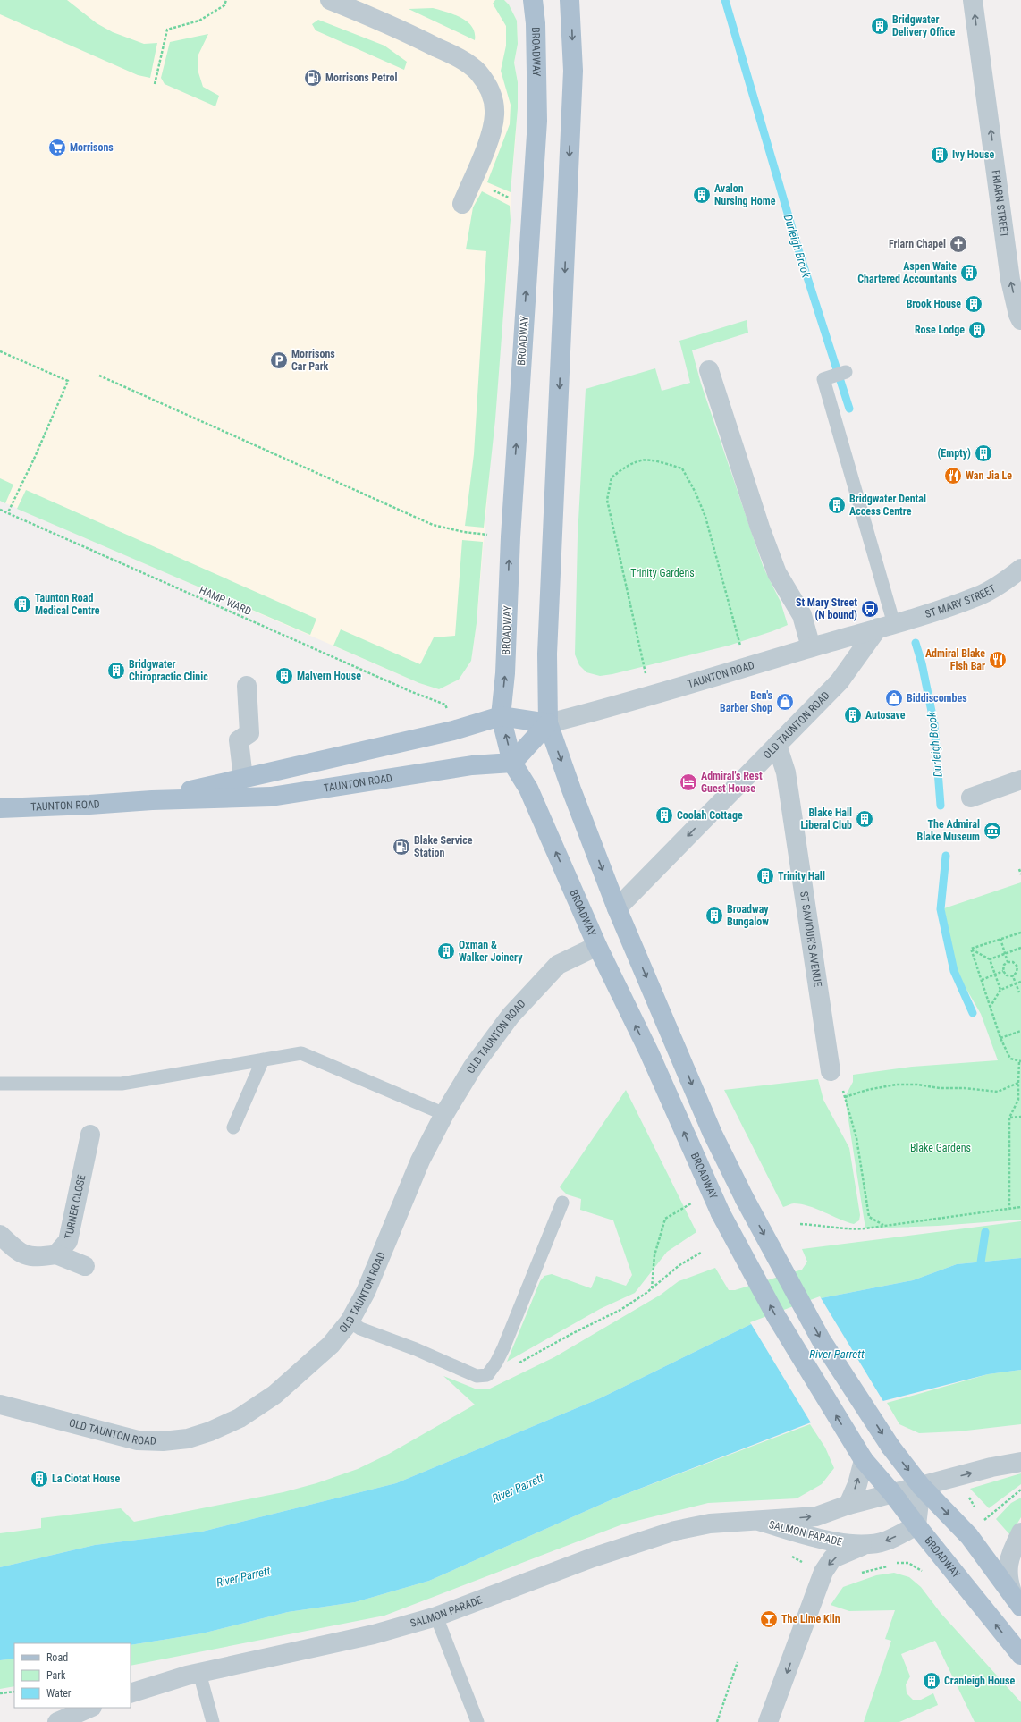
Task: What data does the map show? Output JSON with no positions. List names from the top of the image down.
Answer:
{
  "streets": {
    "main road": ["BROADWAY", "TAUNTON ROAD"],
    "street": [
      "FRIARN STREET",
      "ST MARY STREET",
      "OLD TAUNTON ROAD",
      "ST SAVIOUR'S AVENUE",
      "TURNER CLOSE",
      "SALMON PARADE"
    ],
    "path": ["HAMP WARD"]
  },
  "crossings": [
    ["BROADWAY", "TAUNTON ROAD"],
    ["BROADWAY", "OLD TAUNTON ROAD"],
    ["BROADWAY", "SALMON PARADE"],
    ["ST MARY STREET", "TAUNTON ROAD"],
    ["ST MARY STREET", "OLD TAUNTON ROAD"],
    ["TAUNTON ROAD", "OLD TAUNTON ROAD"],
    ["OLD TAUNTON ROAD", "ST SAVIOUR'S AVENUE"]
  ],
  "one_way": ["FRIARN STREET"],
  "water": ["Durleigh Brook", "River Parrett"],
  "parks": ["Trinity Gardens", "Blake Gardens"],
  "places": {
    "building": [
      "Bridgwater Delivery Office",
      "Ivy House",
      "Avalon Nursing Home",
      "Aspen Waite Chartered Accountants",
      "Brook House",
      "Rose Lodge",
      "(Empty)",
      "Bridgwater Dental Access Centre",
      "Taunton Road Medical Centre",
      "Bridgwater Chiropractic Clinic",
      "Malvern House",
      "Autosave",
      "Coolah Cottage",
      "Blake Hall Liberal Club",
      "Trinity Hall",
      "Broadway Bungalow",
      "Oxman & Walker Joinery",
      "La Ciotat House",
      "Cranleigh House"
    ],
    "fuel station": ["Morrisons Petrol", "Blake Service Station"],
    "supermarket": ["Morrisons"],
    "church": ["Friarn Chapel"],
    "parking": ["Morrisons Car Park"],
    "restaurant": ["Wan Jia Le", "Admiral Blake Fish Bar"],
    "bus stop": ["St Mary Street (N bound)"],
    "shop": ["Biddiscombes", "Ben's Barber Shop"],
    "hotel": ["Admiral's Rest Guest House"],
    "museum": ["The Admiral Blake Museum"],
    "bar": ["The Lime Kiln"]
  },
  "legend": ["Road", "Park", "Water"]
}
